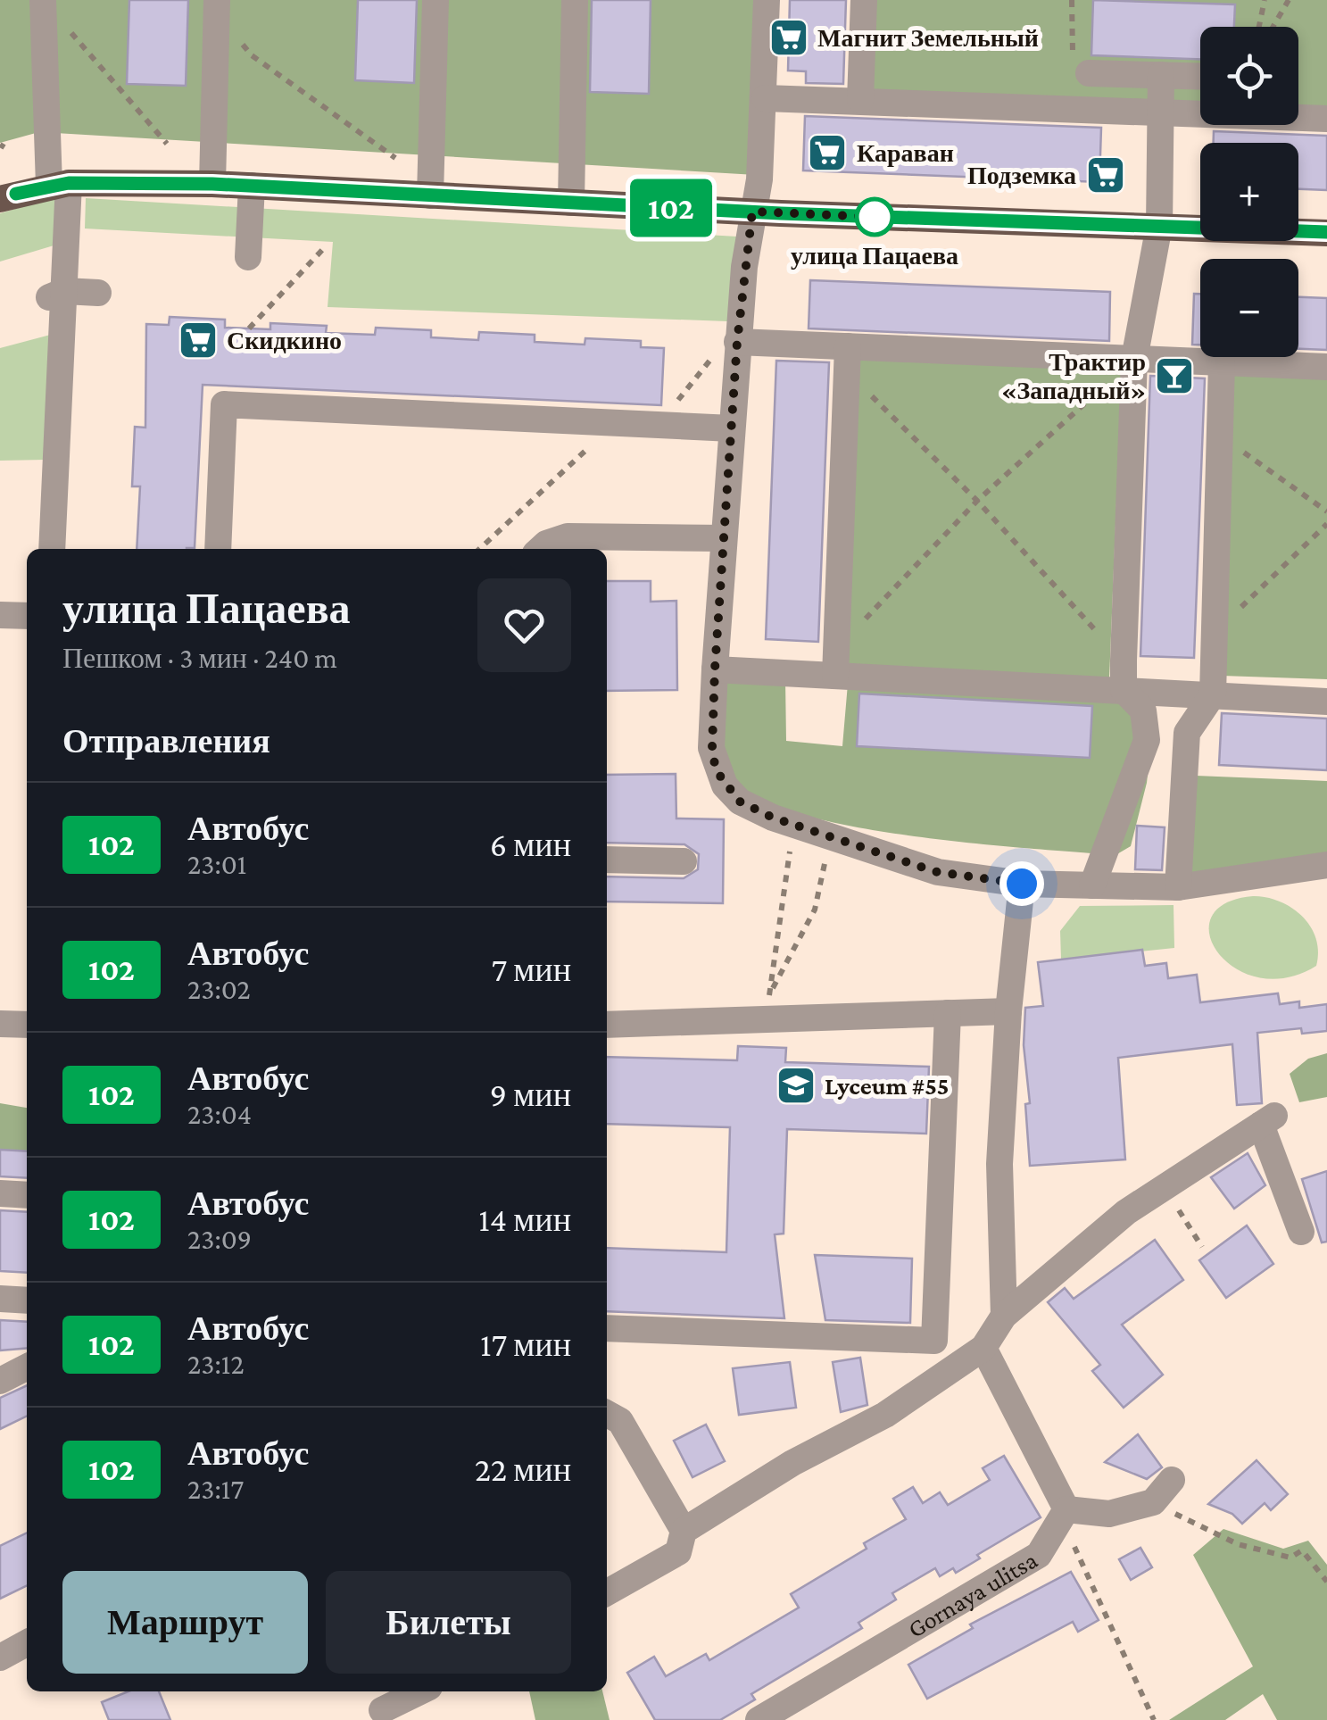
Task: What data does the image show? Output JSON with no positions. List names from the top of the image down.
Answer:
{
  "streets": {
    "street": ["Gornaya ulitsa"]
  },
  "places": {
    "supermarket": [
      "Магнит Земельный",
      "Караван",
      "Подземка",
      "Скидкино"
    ],
    "other": ["улица Пацаева"],
    "bar": ["Трактир «Западный»"],
    "school or university": ["Lyceum #55"]
  },
  "lines": ["bus line 102"],
  "page": {
    "on_map": "102",
    "map_buttons": ["+", "−"],
    "heading": [
      ["улица Пацаева", "Пешком · 3 мин · 240 m"],
      "Отправления"
    ],
    "list": [
      {
        "mark": "102",
        "name": "Автобус",
        "note": "23:01",
        "value": "6 мин"
      },
      {
        "mark": "102",
        "name": "Автобус",
        "note": "23:02",
        "value": "7 мин"
      },
      {
        "mark": "102",
        "name": "Автобус",
        "note": "23:04",
        "value": "9 мин"
      },
      {
        "mark": "102",
        "name": "Автобус",
        "note": "23:09",
        "value": "14 мин"
      },
      {
        "mark": "102",
        "name": "Автобус",
        "note": "23:12",
        "value": "17 мин"
      },
      {
        "mark": "102",
        "name": "Автобус",
        "note": "23:17",
        "value": "22 мин"
      }
    ],
    "buttons": ["Маршрут", "Билеты"]
  }
}
